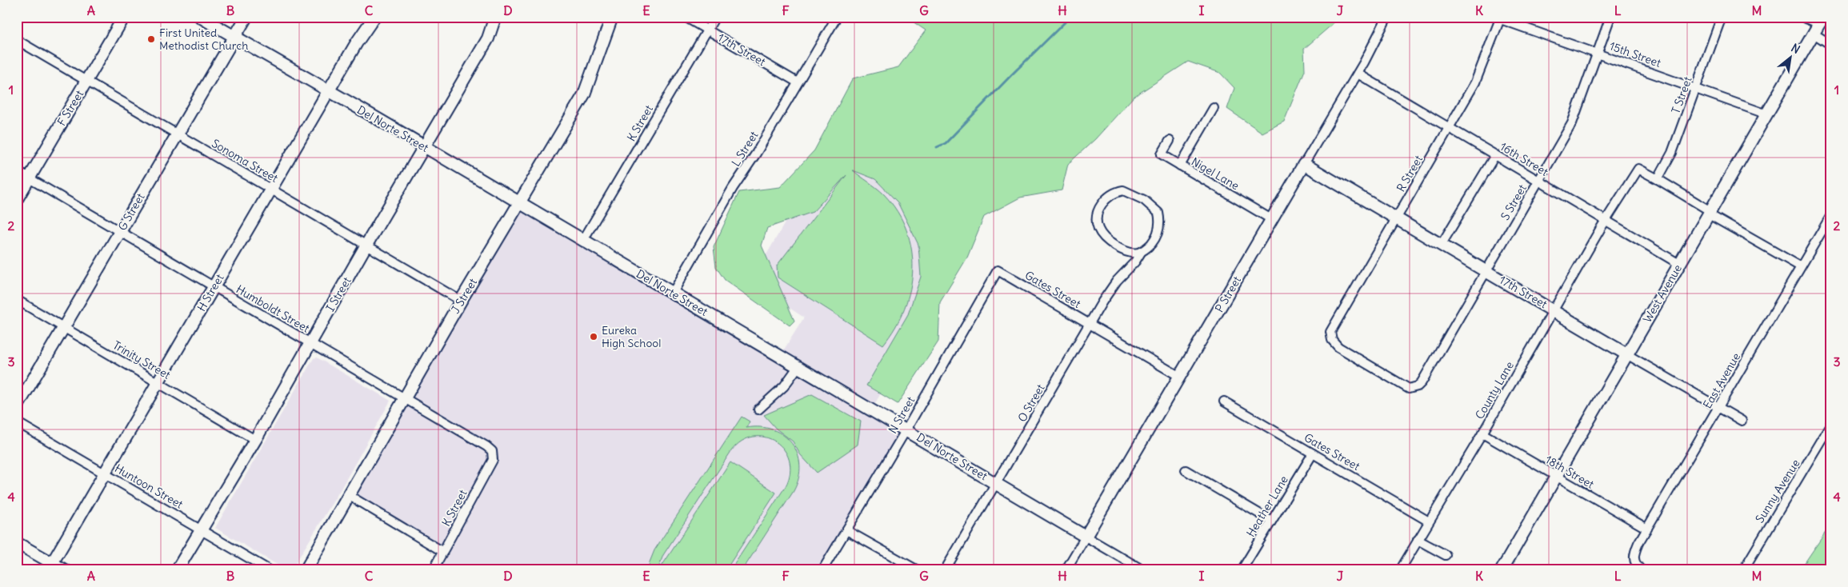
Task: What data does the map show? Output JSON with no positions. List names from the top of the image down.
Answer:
{
  "streets": {
    "street": [
      "17th Street",
      "15th Street",
      "T Street",
      "F Street",
      "K Street",
      "Del Norte Street",
      "L Street",
      "16th Street",
      "Sonoma Street",
      "Nigel Lane",
      "R Street",
      "S Street",
      "G Street",
      "Gates Street",
      "H Street",
      "West Avenue",
      "I Street",
      "P Street",
      "J Street",
      "Humboldt Street",
      "Trinity Street",
      "East Avenue",
      "County Lane",
      "O Street",
      "N Street",
      "18th Street",
      "Huntoon Street",
      "Sunny Avenue",
      "Heather Lane"
    ]
  },
  "crossings": [
    ["17th Street", "K Street"],
    ["17th Street", "L Street"],
    ["17th Street", "R Street"],
    ["17th Street", "S Street"],
    ["17th Street", "West Avenue"],
    ["17th Street", "P Street"],
    ["17th Street", "East Avenue"],
    ["17th Street", "County Lane"],
    ["15th Street", "T Street"],
    ["15th Street", "R Street"],
    ["15th Street", "S Street"],
    ["15th Street", "West Avenue"],
    ["F Street", "Sonoma Street"],
    ["F Street", "Humboldt Street"],
    ["K Street", "Del Norte Street"],
    ["K Street", "Humboldt Street"],
    ["Del Norte Street", "L Street"],
    ["Del Norte Street", "G Street"],
    ["Del Norte Street", "H Street"],
    ["Del Norte Street", "I Street"],
    ["Del Norte Street", "P Street"],
    ["Del Norte Street", "J Street"],
    ["Del Norte Street", "O Street"],
    ["Del Norte Street", "N Street"],
    ["16th Street", "R Street"],
    ["16th Street", "S Street"],
    ["16th Street", "West Avenue"],
    ["16th Street", "P Street"],
    ["16th Street", "County Lane"],
    ["Sonoma Street", "G Street"],
    ["Sonoma Street", "H Street"],
    ["Sonoma Street", "I Street"],
    ["Sonoma Street", "J Street"],
    ["Nigel Lane", "P Street"],
    ["R Street", "S Street"],
    ["G Street", "Humboldt Street"],
    ["G Street", "Trinity Street"],
    ["Gates Street", "P Street"],
    ["Gates Street", "County Lane"],
    ["Gates Street", "O Street"],
    ["Gates Street", "N Street"],
    ["Gates Street", "Heather Lane"],
    ["H Street", "Humboldt Street"],
    ["H Street", "Trinity Street"],
    ["H Street", "Huntoon Street"],
    ["West Avenue", "18th Street"],
    ["I Street", "Humboldt Street"],
    ["I Street", "Trinity Street"],
    ["I Street", "Huntoon Street"],
    ["J Street", "Humboldt Street"],
    ["East Avenue", "18th Street"],
    ["County Lane", "18th Street"]
  ],
  "places": ["First United Methodist Church", "Eureka High School"],
  "north": "top right",
  "grid": {
    "columns": [
      "A",
      "B",
      "C",
      "D",
      "E",
      "F",
      "G",
      "H",
      "I",
      "J",
      "K",
      "L",
      "M"
    ],
    "rows": [
      "1",
      "2",
      "3",
      "4"
    ]
  }
}
